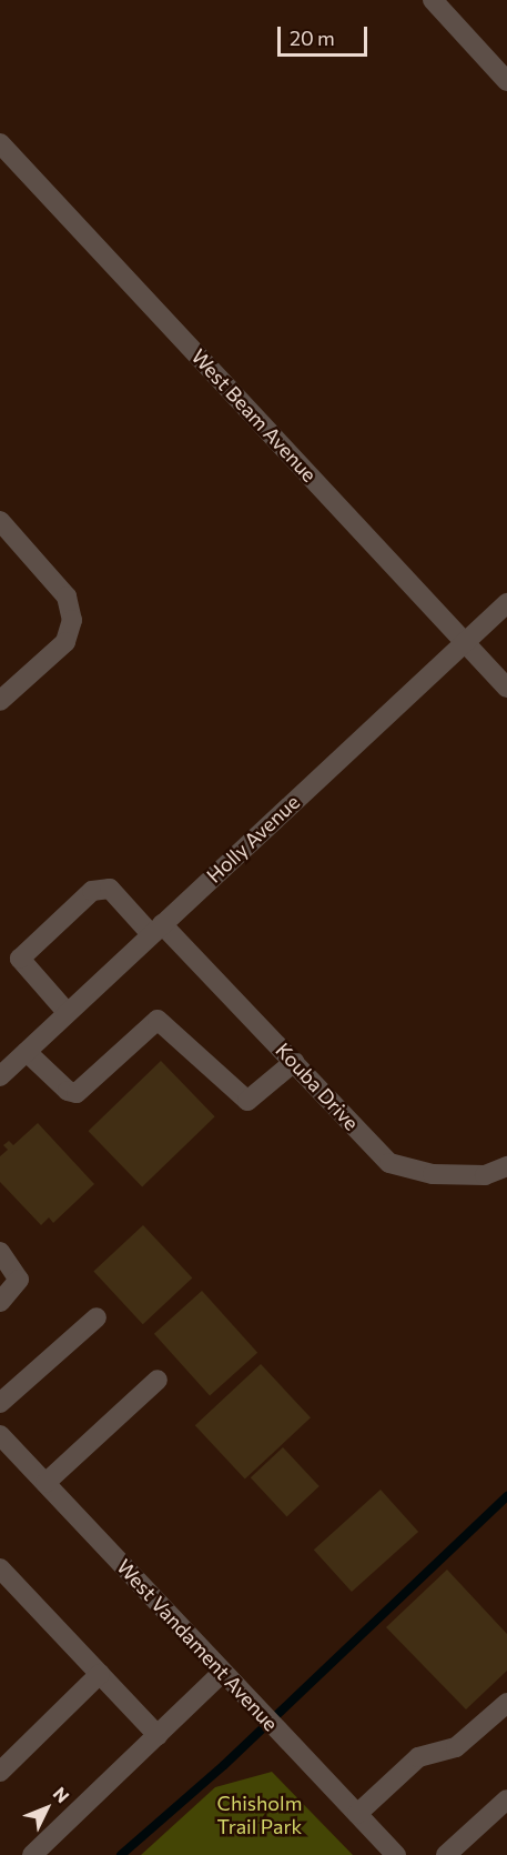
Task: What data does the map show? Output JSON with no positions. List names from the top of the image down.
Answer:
{
  "streets": {
    "street": [
      "West Beam Avenue",
      "Holly Avenue",
      "Kouba Drive",
      "West Vandament Avenue"
    ]
  },
  "crossings": [
    ["West Beam Avenue", "Holly Avenue"],
    ["Holly Avenue", "Kouba Drive"]
  ],
  "parks": ["Chisholm Trail Park"],
  "scale_bar": "20 m",
  "north": "top right"
}
